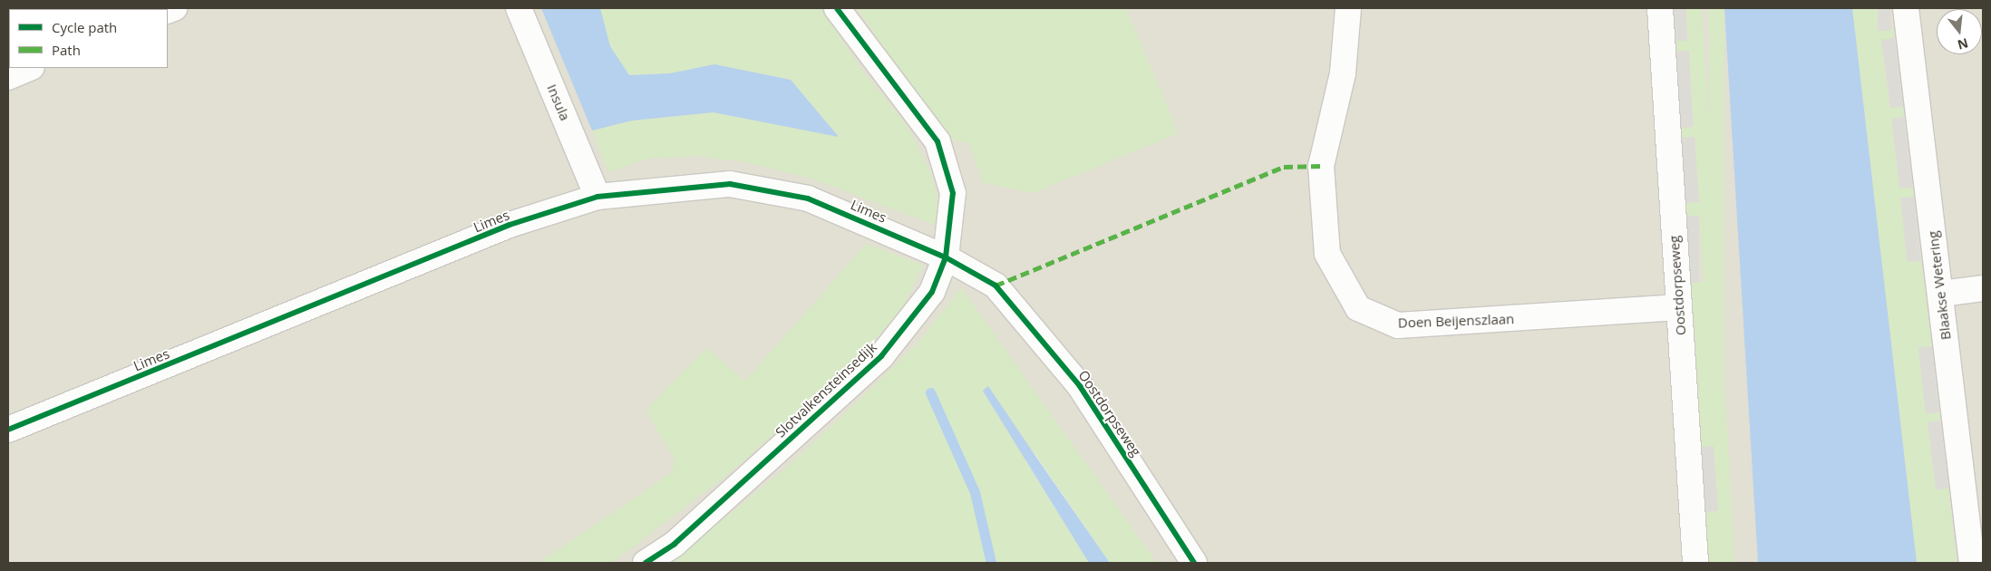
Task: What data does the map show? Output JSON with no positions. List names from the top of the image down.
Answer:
{
  "streets": {
    "street": [
      "Insula",
      "Limes",
      "Oostdorpseweg",
      "Blaakse Wetering",
      "Doen Beijenszlaan",
      "Slotvalkensteinsedijk"
    ]
  },
  "crossings": [
    ["Insula", "Limes"],
    ["Limes", "Oostdorpseweg"],
    ["Limes", "Slotvalkensteinsedijk"],
    ["Oostdorpseweg", "Doen Beijenszlaan"]
  ],
  "legend": ["Cycle path", "Path"],
  "north": "bottom"
}
